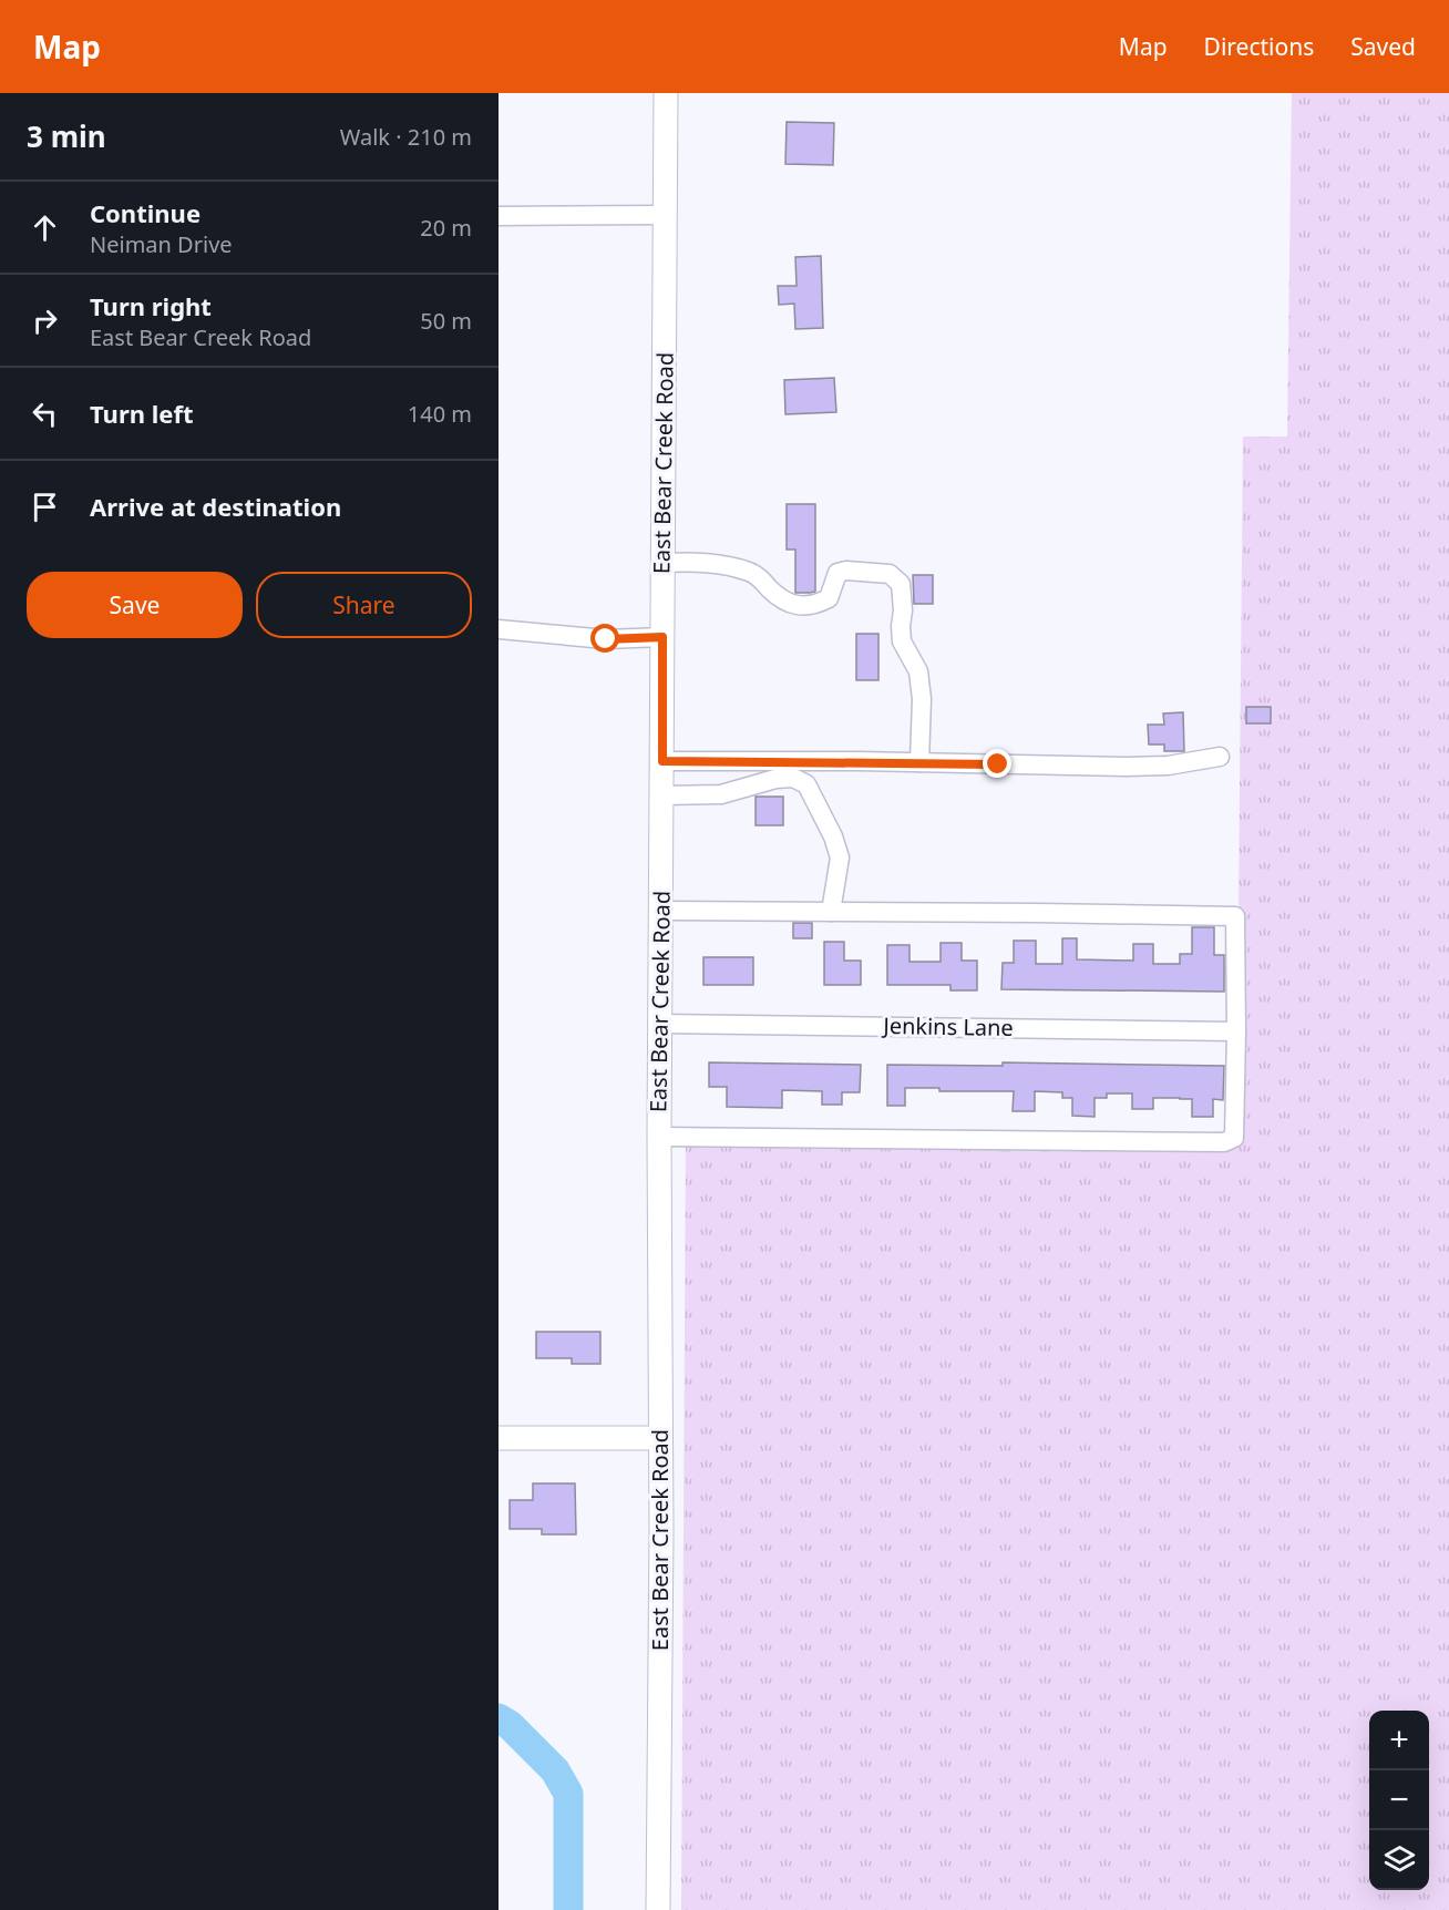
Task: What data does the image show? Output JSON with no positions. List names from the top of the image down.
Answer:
{
  "streets": {
    "main road": ["East Bear Creek Road"],
    "street": ["Jenkins Lane"]
  },
  "crossings": [
    ["East Bear Creek Road", "Jenkins Lane"]
  ],
  "page": {
    "header": "Map",
    "nav": ["Map", "Directions", "Saved"],
    "heading": ["3 min", "Walk · 210 m"],
    "list": [
      ["Continue", "Neiman Drive", "20 m"],
      ["Turn right", "East Bear Creek Road", "50 m"],
      ["Turn left", "140 m"],
      "Arrive at destination"
    ],
    "buttons": ["Save", "Share"],
    "map_buttons": ["+", "−"]
  }
}
